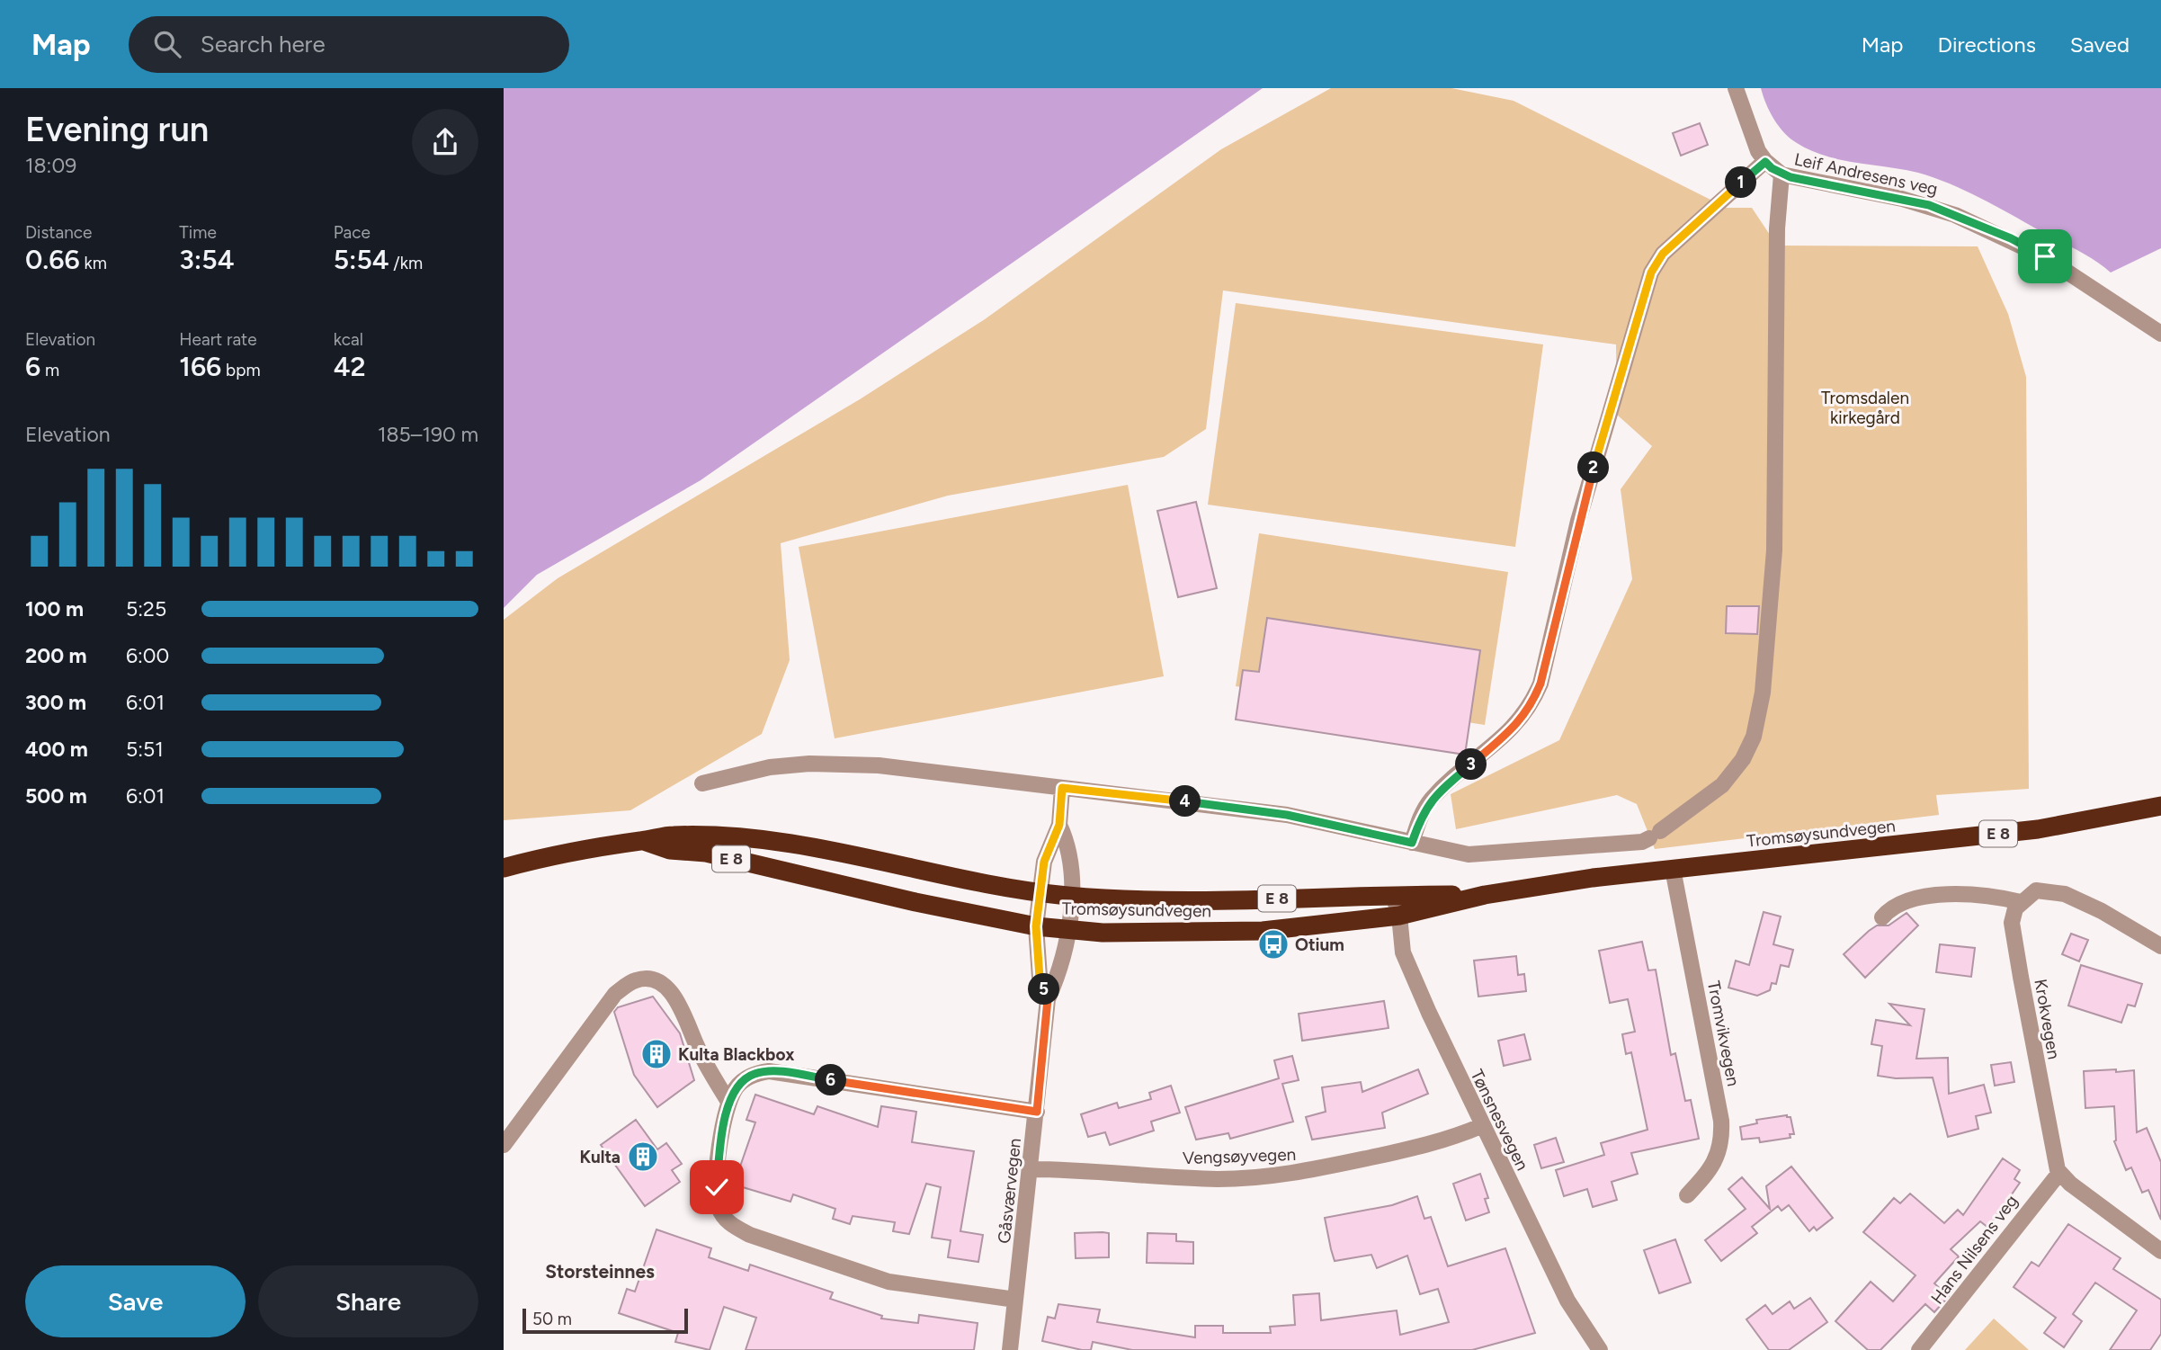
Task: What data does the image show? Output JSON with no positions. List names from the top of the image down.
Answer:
{
  "streets": {
    "highway": ["Tromsøysundvegen", "E 8"],
    "street": [
      "Leif Andresens veg",
      "Krokvegen",
      "Tromvikvegen",
      "Tønsnesvegen",
      "Vengsøyvegen",
      "Gåsværvegen",
      "Hans Nilsens veg"
    ]
  },
  "crossings": [
    ["Tromsøysundvegen", "Tromvikvegen"],
    ["Tromsøysundvegen", "Tønsnesvegen"],
    ["Tromsøysundvegen", "Gåsværvegen"],
    ["Krokvegen", "Hans Nilsens veg"],
    ["Tønsnesvegen", "Vengsøyvegen"],
    ["Vengsøyvegen", "Gåsværvegen"]
  ],
  "districts": ["Storsteinnes"],
  "parks": ["Tromsdalen kirkegård"],
  "places": {
    "bus stop": ["Otium"],
    "building": ["Kulta Blackbox", "Kulta"]
  },
  "scale_bar": "50 m",
  "page": {
    "header": "Map",
    "search": "Search here",
    "nav": ["Map", "Directions", "Saved"],
    "heading": ["Evening run", "18:09"],
    "pins": [
      "1",
      "2",
      "3",
      "4",
      "5",
      "6"
    ],
    "stats": [
      ["Distance", "0.66 km"],
      ["Time", "3:54"],
      ["Pace", "5:54 /km"],
      ["Elevation", "6 m"],
      ["Heart rate", "166 bpm"],
      ["kcal", "42"]
    ],
    "chart": ["Elevation", "185–190 m"],
    "list": [
      {
        "name": "100 m",
        "note": "5:25"
      },
      {
        "name": "200 m",
        "note": "6:00"
      },
      {
        "name": "300 m",
        "note": "6:01"
      },
      {
        "name": "400 m",
        "note": "5:51"
      },
      {
        "name": "500 m",
        "note": "6:01"
      }
    ],
    "buttons": ["Save", "Share"],
    "scale": "50 m"
  }
}
